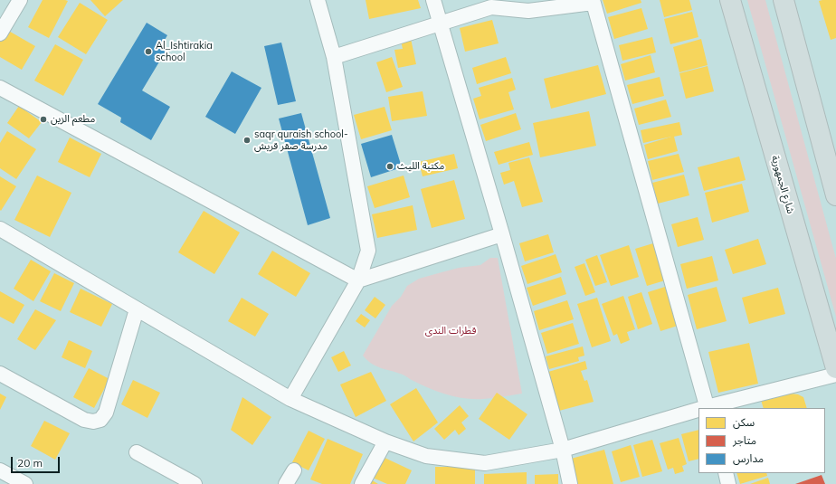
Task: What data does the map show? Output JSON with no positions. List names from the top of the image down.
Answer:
{
  "streets": {
    "main road": ["شارع الجمهورية"]
  },
  "parks": ["قطرات الندى"],
  "places": [
    "Al_Ishtirakia school",
    "مطعم الزين",
    "saqr quraish school- مدرسة صقر قريش",
    "مكتبة الليث"
  ],
  "legend": ["سكن", "متاجر", "مدارس"],
  "scale_bar": "20 m"
}
